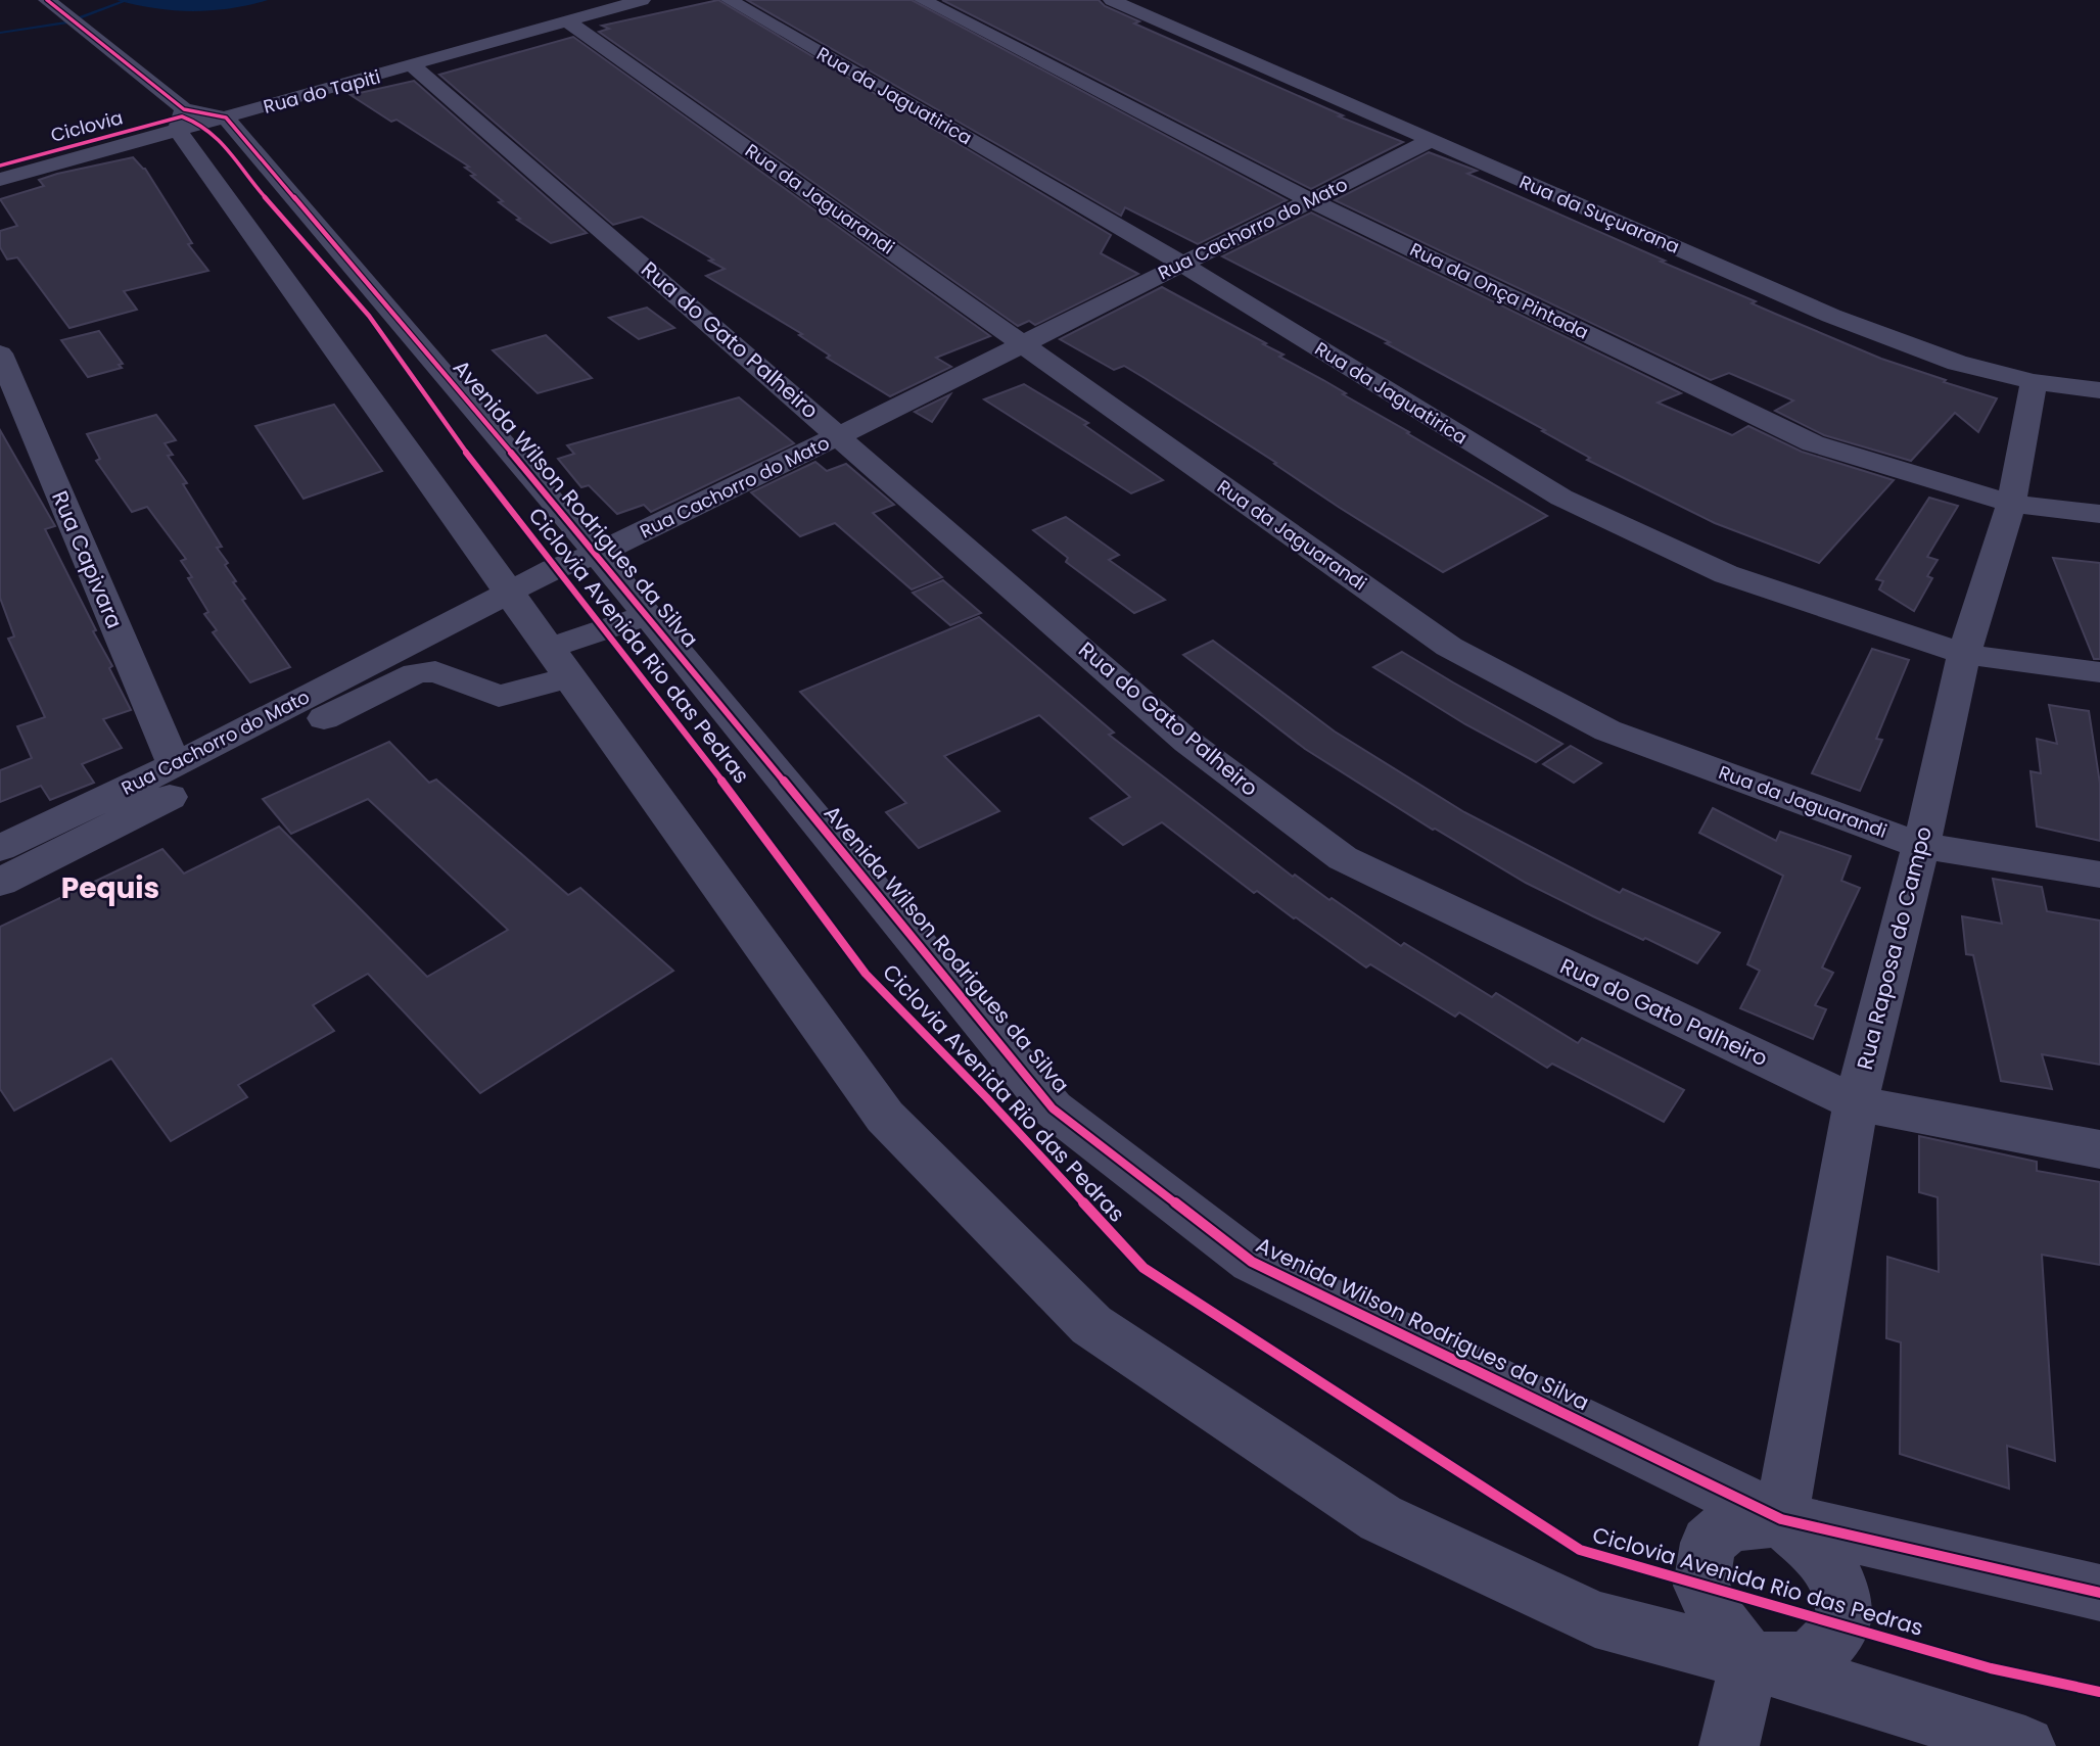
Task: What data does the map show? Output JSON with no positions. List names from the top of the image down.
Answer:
{
  "streets": {
    "street": [
      "Rua do Tapiti",
      "Rua da Jaguatirica",
      "Rua da Jaguarandi",
      "Rua da Suçuarana",
      "Rua Cachorro do Mato",
      "Rua da Onça Pintada",
      "Rua do Gato Palheiro",
      "Avenida Wilson Rodrigues da Silva",
      "Rua Capivara",
      "Rua Raposa do Campo"
    ],
    "cycle path": ["Ciclovia", "Ciclovia Avenida Rio das Pedras"]
  },
  "crossings": [
    ["Rua do Tapiti", "Rua da Jaguarandi"],
    ["Rua do Tapiti", "Rua do Gato Palheiro"],
    ["Rua do Tapiti", "Avenida Wilson Rodrigues da Silva"],
    ["Rua da Jaguatirica", "Rua Cachorro do Mato"],
    ["Rua da Jaguatirica", "Rua Raposa do Campo"],
    ["Rua da Jaguarandi", "Rua Cachorro do Mato"],
    ["Rua da Jaguarandi", "Rua Raposa do Campo"],
    ["Rua da Suçuarana", "Rua Cachorro do Mato"],
    ["Rua da Suçuarana", "Rua Raposa do Campo"],
    ["Rua Cachorro do Mato", "Rua da Onça Pintada"],
    ["Rua Cachorro do Mato", "Rua do Gato Palheiro"],
    ["Rua Cachorro do Mato", "Avenida Wilson Rodrigues da Silva"],
    ["Rua Cachorro do Mato", "Rua Capivara"],
    ["Rua da Onça Pintada", "Rua Raposa do Campo"],
    ["Rua do Gato Palheiro", "Rua Raposa do Campo"],
    ["Avenida Wilson Rodrigues da Silva", "Rua Raposa do Campo"]
  ],
  "districts": ["Pequis"]
}
